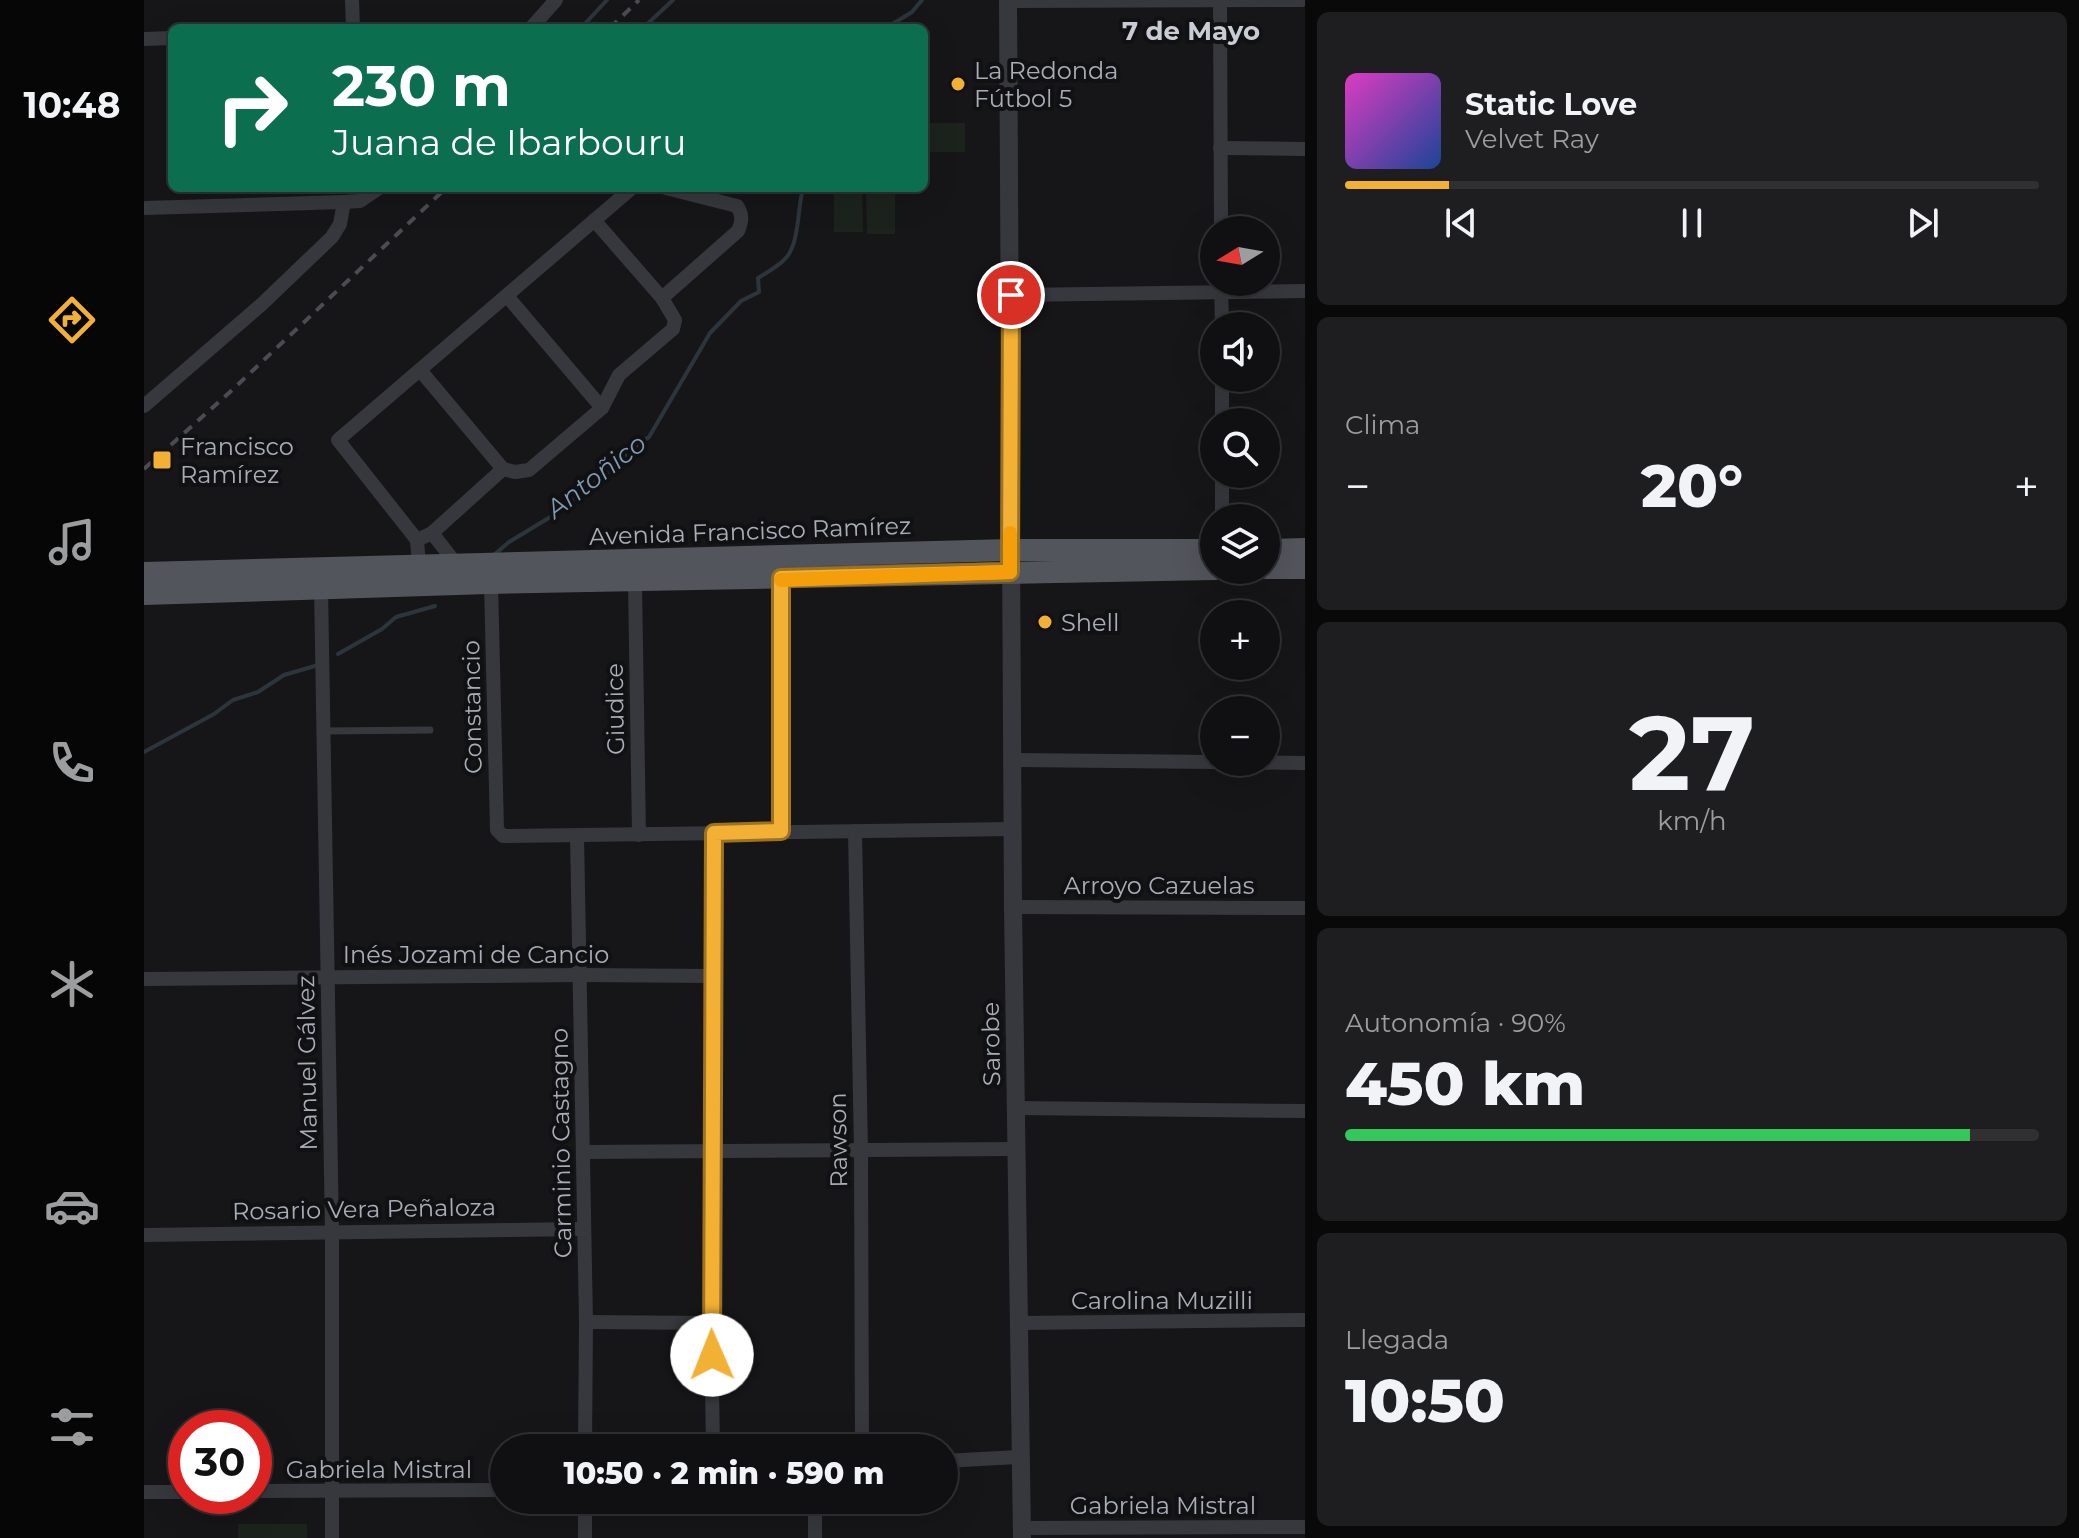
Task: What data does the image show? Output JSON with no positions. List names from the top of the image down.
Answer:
{
  "streets": {
    "main road": ["Avenida Francisco Ramírez"],
    "street": [
      "Constancio",
      "Giudice",
      "Arroyo Cazuelas",
      "Inés Jozami de Cancio",
      "Sarobe",
      "Manuel Gálvez",
      "Rawson",
      "Carminio Castagno",
      "Rosario Vera Peñaloza",
      "Carolina Muzilli",
      "Gabriela Mistral"
    ]
  },
  "crossings": [
    ["Avenida Francisco Ramírez", "Constancio"],
    ["Avenida Francisco Ramírez", "Giudice"],
    ["Avenida Francisco Ramírez", "Sarobe"],
    ["Avenida Francisco Ramírez", "Manuel Gálvez"],
    ["Constancio", "Carminio Castagno"],
    ["Arroyo Cazuelas", "Sarobe"],
    ["Inés Jozami de Cancio", "Manuel Gálvez"],
    ["Inés Jozami de Cancio", "Carminio Castagno"],
    ["Sarobe", "Carolina Muzilli"],
    ["Sarobe", "Gabriela Mistral"],
    ["Manuel Gálvez", "Rosario Vera Peñaloza"],
    ["Manuel Gálvez", "Gabriela Mistral"],
    ["Carminio Castagno", "Rosario Vera Peñaloza"]
  ],
  "districts": ["7 de Mayo"],
  "water": ["Antoñico"],
  "places": {
    "other": ["La Redonda Fútbol 5", "Shell"],
    "transit": ["Francisco Ramírez"]
  },
  "north": "left",
  "page": {
    "tabs": "10:48",
    "turn": ["230 m", "Juana de Ibarbouru"],
    "song": ["Static Love", "Velvet Ray"],
    "map_buttons": ["+", "−"],
    "tile": [
      "Clima",
      ["27", "km/h"],
      ["Autonomía · 90%", "450 km"],
      ["Llegada", "10:50"]
    ],
    "heat": ["−", "20°", "+"],
    "limit": "30",
    "trip": "10:50 · 2 min · 590 m"
  }
}
